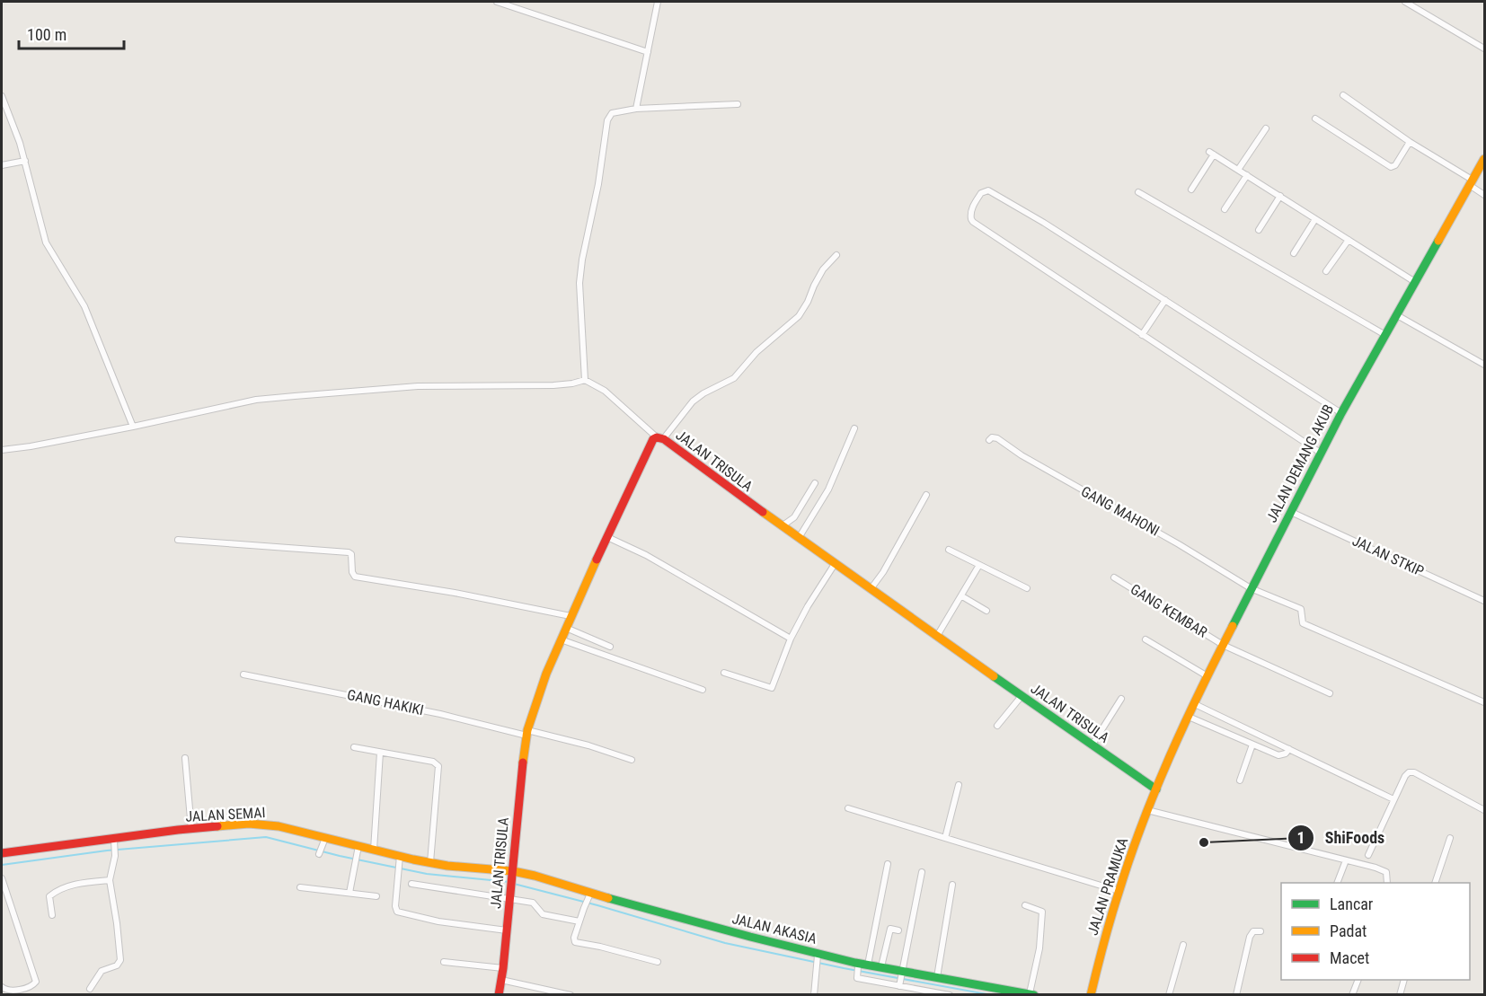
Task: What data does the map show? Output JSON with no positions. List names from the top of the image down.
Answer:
{
  "streets": {
    "street": [
      "JALAN TRISULA",
      "JALAN DEMANG AKUB",
      "GANG MAHONI",
      "JALAN STKIP",
      "GANG KEMBAR",
      "GANG HAKIKI",
      "JALAN SEMAI",
      "JALAN PRAMUKA",
      "JALAN AKASIA"
    ]
  },
  "crossings": [
    ["JALAN TRISULA", "JALAN DEMANG AKUB"],
    ["JALAN TRISULA", "GANG HAKIKI"],
    ["JALAN TRISULA", "JALAN SEMAI"],
    ["JALAN TRISULA", "JALAN PRAMUKA"],
    ["JALAN TRISULA", "JALAN AKASIA"],
    ["JALAN DEMANG AKUB", "GANG MAHONI"],
    ["JALAN DEMANG AKUB", "JALAN STKIP"],
    ["JALAN DEMANG AKUB", "GANG KEMBAR"],
    ["JALAN DEMANG AKUB", "JALAN PRAMUKA"],
    ["JALAN SEMAI", "JALAN AKASIA"]
  ],
  "places": ["ShiFoods"],
  "legend": ["Lancar", "Padat", "Macet"],
  "scale_bar": "100 m"
}
